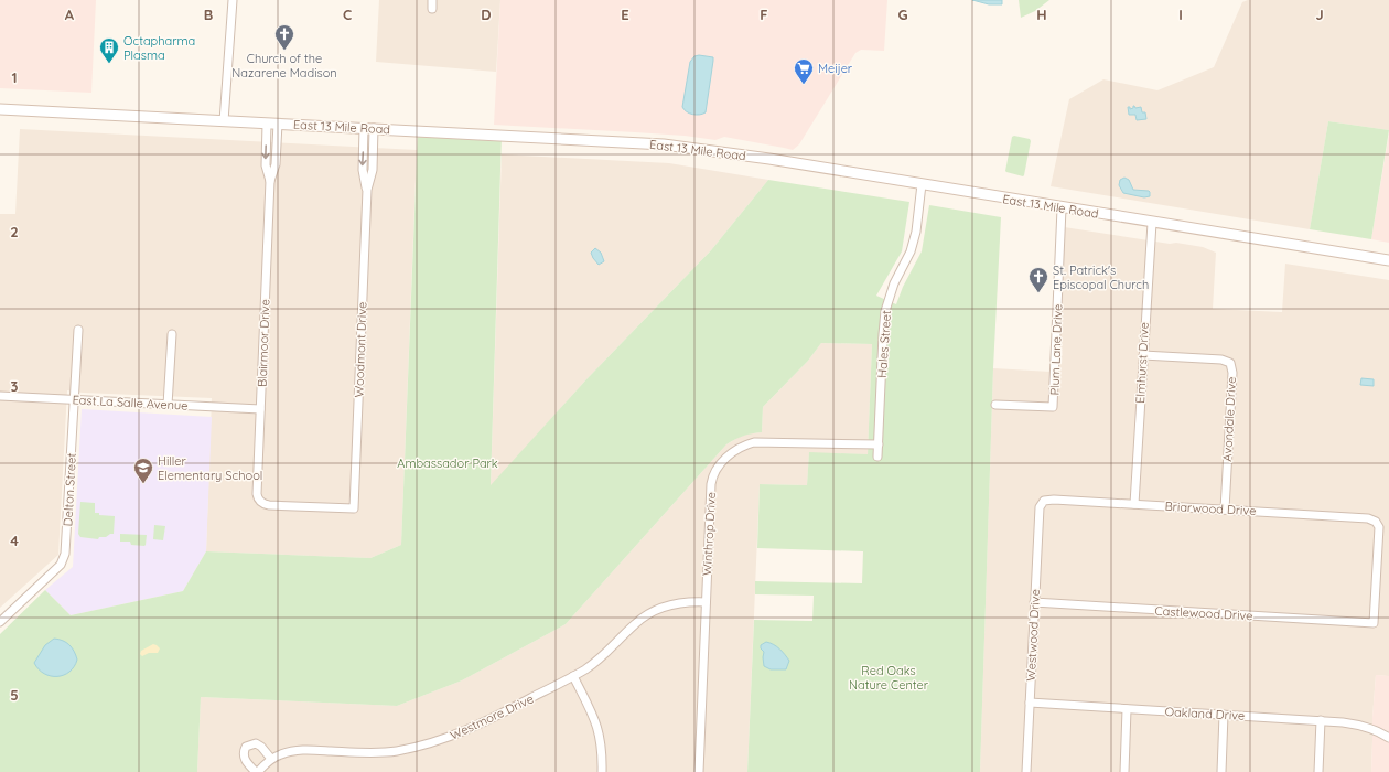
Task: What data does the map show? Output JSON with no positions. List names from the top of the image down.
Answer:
{
  "streets": {
    "main road": ["East 13 Mile Road"],
    "street": [
      "Blairmoor Drive",
      "Hales Street",
      "Woodmont Drive",
      "Plum Lane Drive",
      "Elmhurst Drive",
      "East La Salle Avenue",
      "Avondale Drive",
      "Delton Street",
      "Briarwood Drive",
      "Winthrop Drive",
      "Castlewood Drive",
      "Westwood Drive",
      "Oakland Drive",
      "Westmore Drive"
    ]
  },
  "crossings": [
    ["East 13 Mile Road", "Blairmoor Drive"],
    ["East 13 Mile Road", "Hales Street"],
    ["East 13 Mile Road", "Woodmont Drive"],
    ["East 13 Mile Road", "Plum Lane Drive"],
    ["East 13 Mile Road", "Elmhurst Drive"],
    ["Blairmoor Drive", "Woodmont Drive"],
    ["Blairmoor Drive", "East La Salle Avenue"],
    ["Hales Street", "Winthrop Drive"],
    ["Elmhurst Drive", "Avondale Drive"],
    ["Elmhurst Drive", "Briarwood Drive"],
    ["East La Salle Avenue", "Delton Street"],
    ["Avondale Drive", "Briarwood Drive"],
    ["Briarwood Drive", "Castlewood Drive"],
    ["Briarwood Drive", "Westwood Drive"],
    ["Winthrop Drive", "Westmore Drive"],
    ["Castlewood Drive", "Westwood Drive"],
    ["Westwood Drive", "Oakland Drive"]
  ],
  "parks": ["Ambassador Park", "Red Oaks Nature Center"],
  "places": {
    "church": ["Church of the Nazarene Madison", "St. Patrick's Episcopal Church"],
    "building": ["Octapharma Plasma"],
    "supermarket": ["Meijer"],
    "school or university": ["Hiller Elementary School"]
  },
  "grid": {
    "columns": [
      "A",
      "B",
      "C",
      "D",
      "E",
      "F",
      "G",
      "H",
      "I",
      "J"
    ],
    "rows": [
      "1",
      "2",
      "3",
      "4",
      "5"
    ]
  }
}
